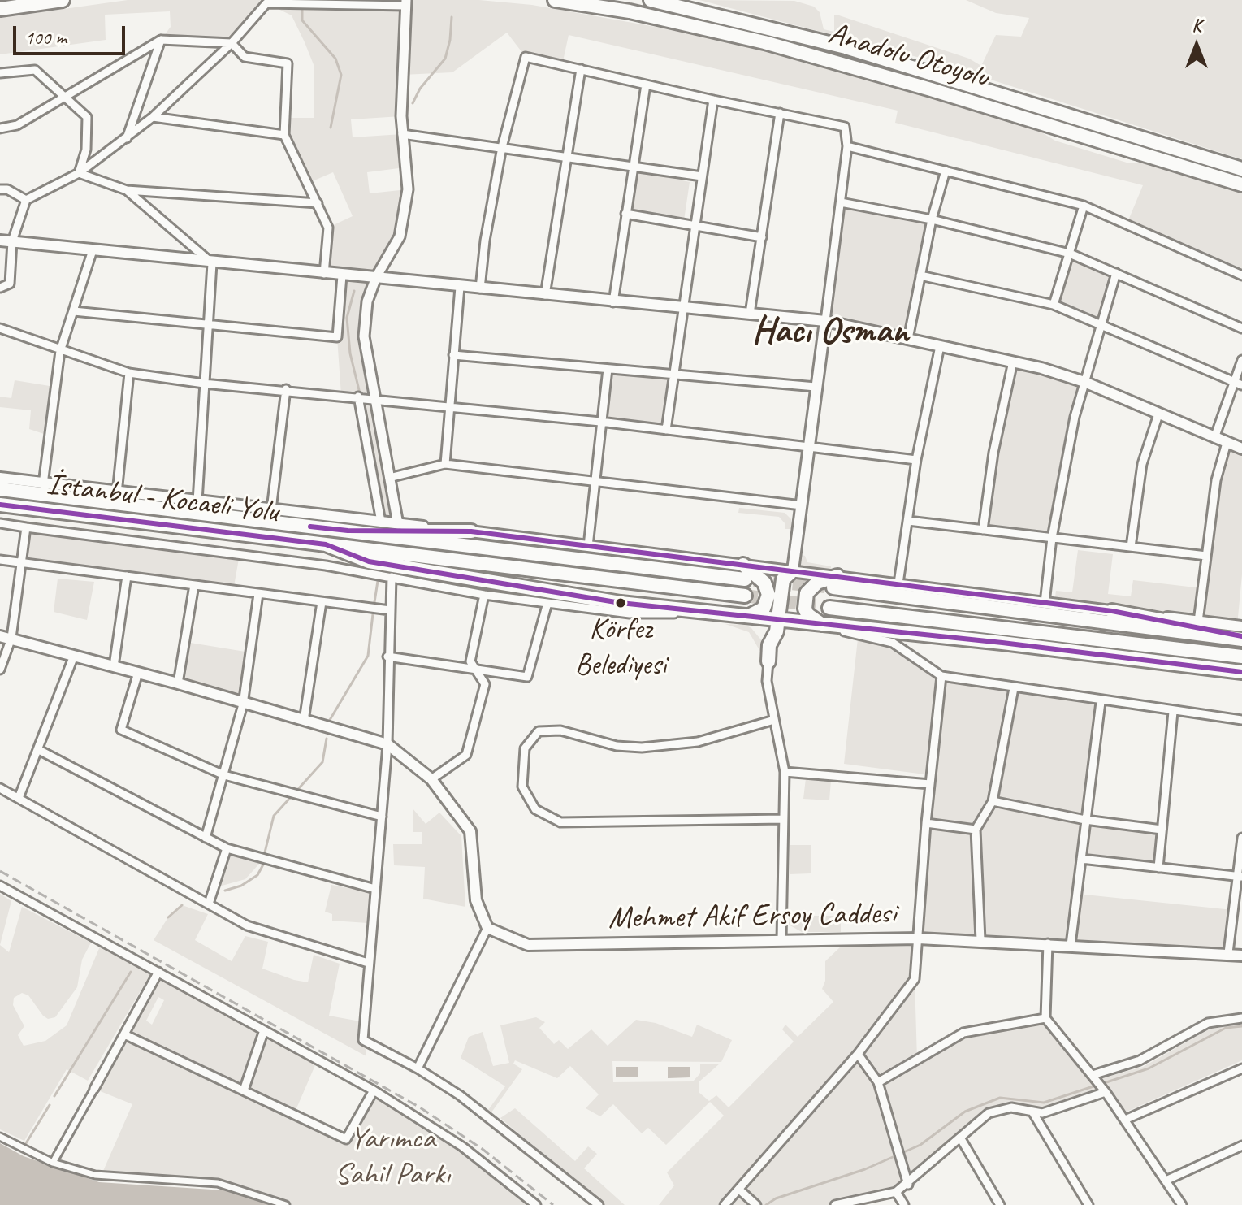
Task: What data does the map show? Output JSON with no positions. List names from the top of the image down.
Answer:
{
  "streets": {
    "highway": ["Anadolu Otoyolu", "İstanbul - Kocaeli Yolu"],
    "main road": ["Mehmet Akif Ersoy Caddesi"]
  },
  "districts": ["Hacı Osman"],
  "parks": ["Yarımca Sahil Parkı"],
  "places": ["Körfez Belediyesi"],
  "scale_bar": "100 m",
  "north": "top"
}
